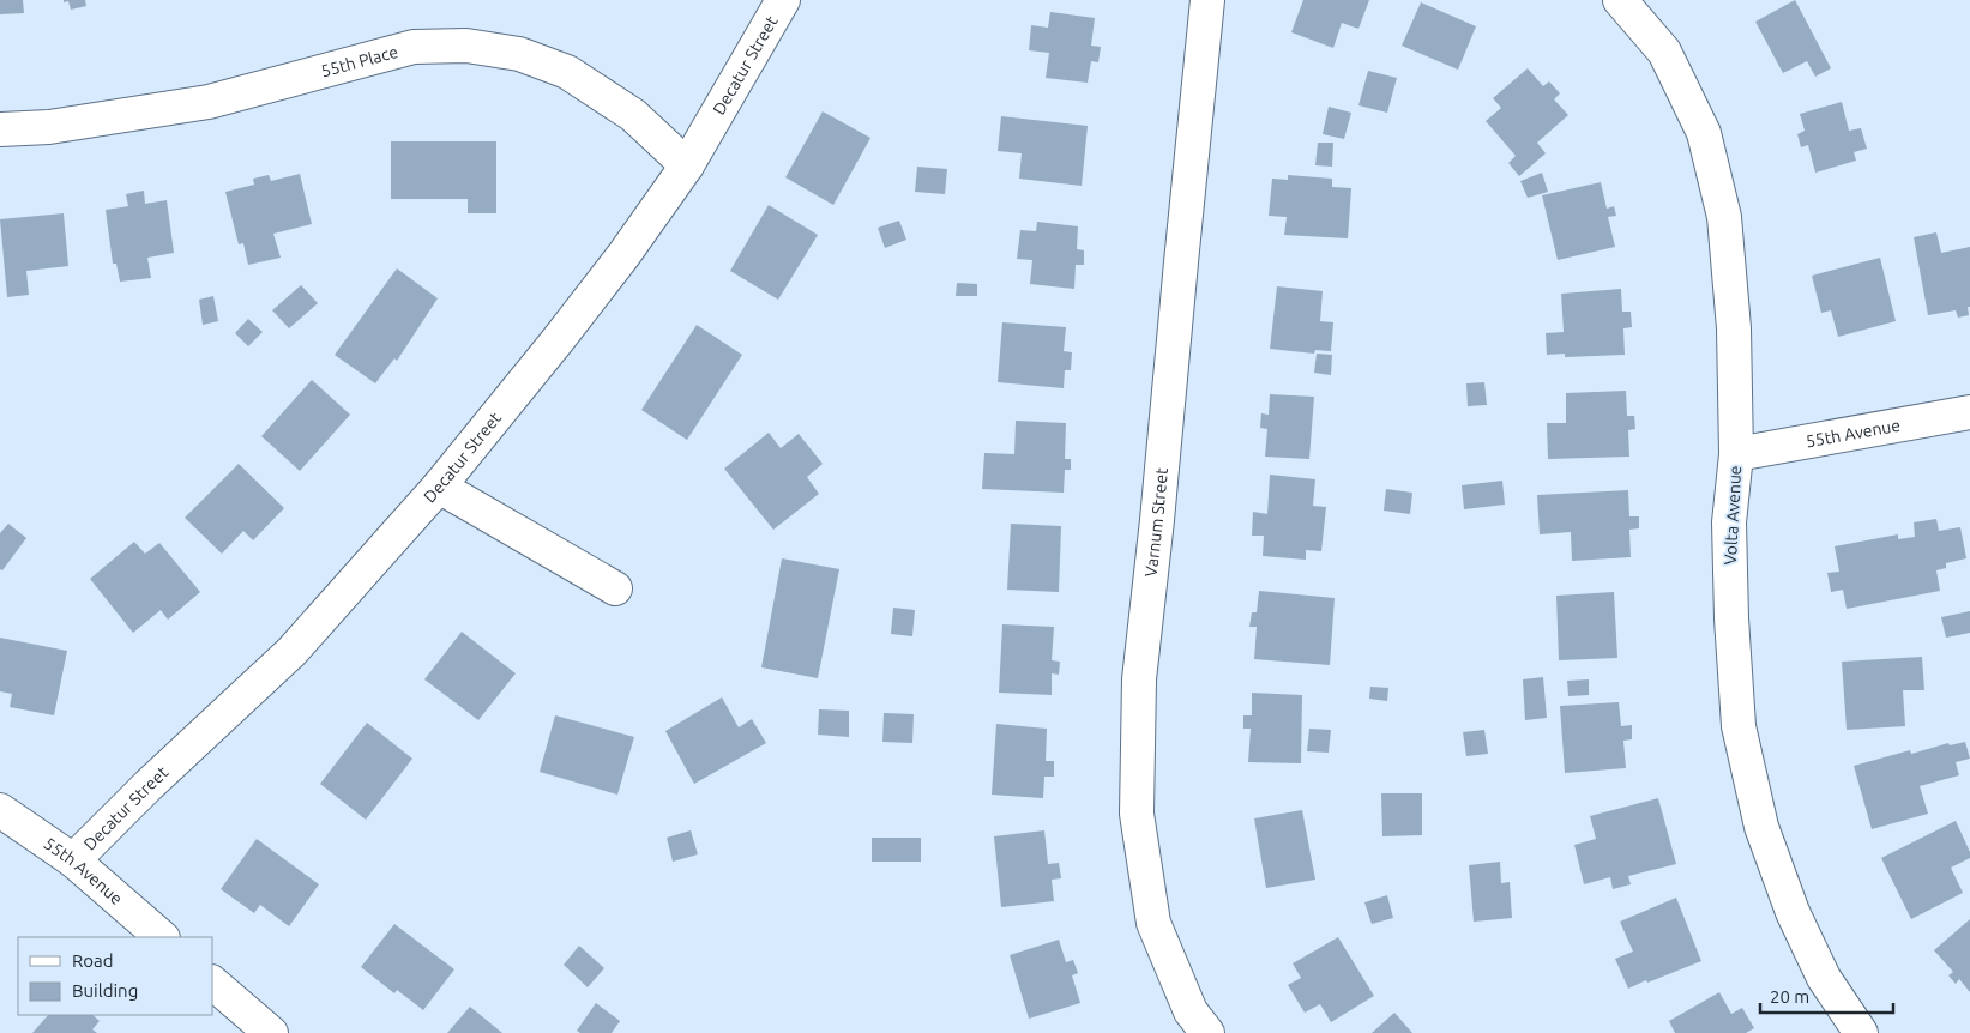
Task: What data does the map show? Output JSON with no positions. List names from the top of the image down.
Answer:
{
  "streets": {
    "street": [
      "55th Place",
      "Decatur Street",
      "55th Avenue",
      "Volta Avenue",
      "Varnum Street"
    ]
  },
  "crossings": [
    ["55th Place", "Decatur Street"],
    ["Decatur Street", "55th Avenue"],
    ["55th Avenue", "Volta Avenue"]
  ],
  "legend": ["Road", "Building"],
  "scale_bar": "20 m"
}
